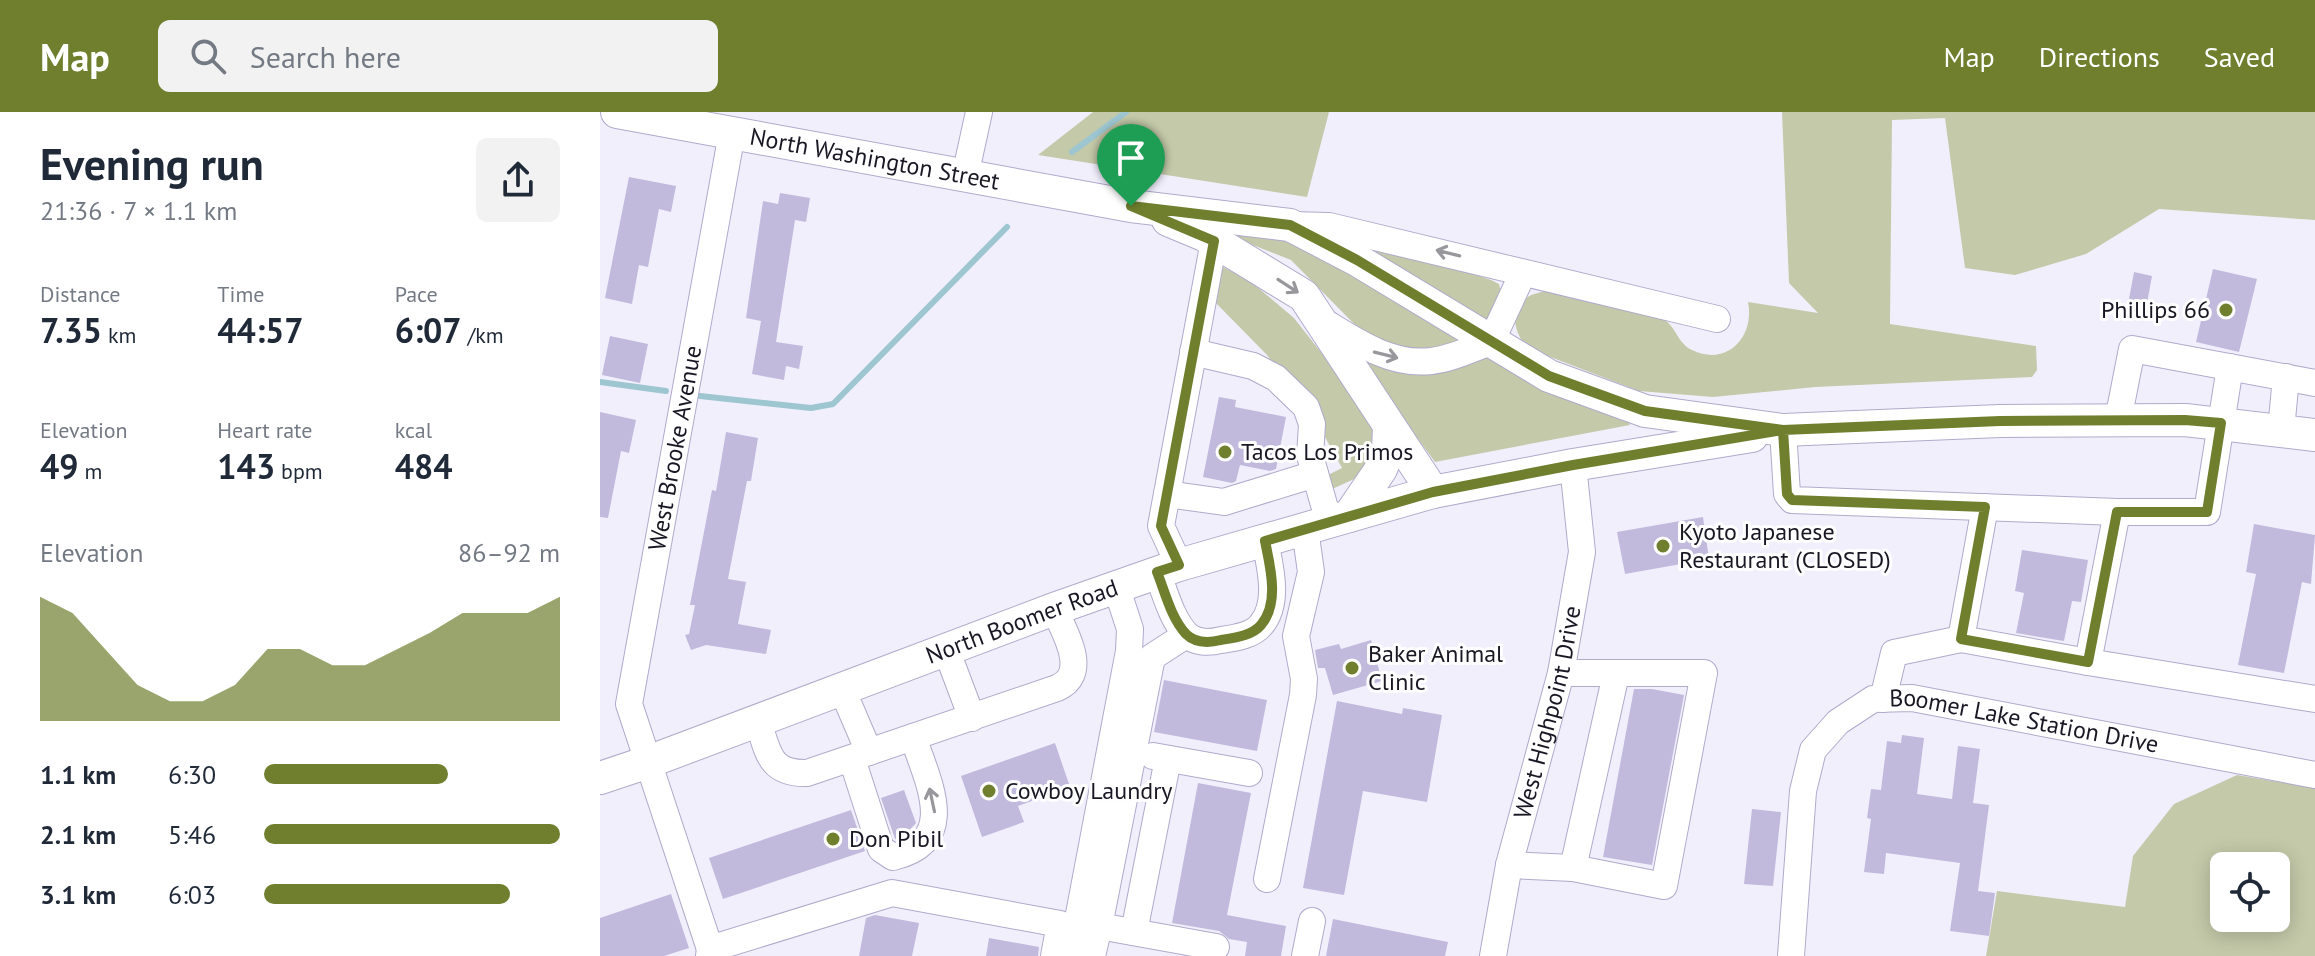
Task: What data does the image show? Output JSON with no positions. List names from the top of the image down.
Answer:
{
  "streets": {
    "main road": ["North Washington Street", "North Boomer Road"],
    "street": ["West Brooke Avenue", "West Highpoint Drive", "Boomer Lake Station Drive"]
  },
  "crossings": [
    ["North Washington Street", "West Brooke Avenue"],
    ["North Washington Street", "North Boomer Road"],
    ["West Brooke Avenue", "North Boomer Road"],
    ["North Boomer Road", "West Highpoint Drive"]
  ],
  "places": [
    "Phillips 66",
    "Tacos Los Primos",
    "Kyoto Japanese Restaurant (CLOSED)",
    "Baker Animal Clinic",
    "Cowboy Laundry",
    "Don Pibil"
  ],
  "page": {
    "header": "Map",
    "search": "Search here",
    "nav": ["Map", "Directions", "Saved"],
    "heading": ["Evening run", "21:36 · 7 × 1.1 km"],
    "stats": [
      ["Distance", "7.35 km"],
      ["Time", "44:57"],
      ["Pace", "6:07 /km"],
      ["Elevation", "49 m"],
      ["Heart rate", "143 bpm"],
      ["kcal", "484"]
    ],
    "chart": ["Elevation", "86–92 m"],
    "list": [
      {
        "name": "1.1 km",
        "note": "6:30"
      },
      {
        "name": "2.1 km",
        "note": "5:46"
      },
      {
        "name": "3.1 km",
        "note": "6:03"
      }
    ]
  }
}
